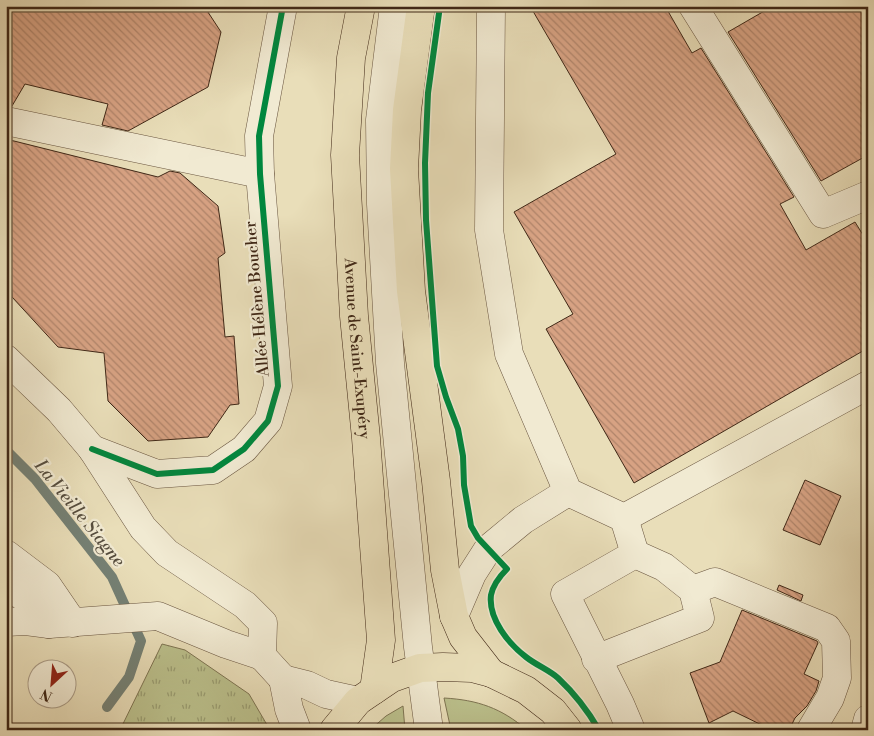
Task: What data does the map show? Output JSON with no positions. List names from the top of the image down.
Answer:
{
  "streets": {
    "main road": ["Avenue de Saint-Exupéry"],
    "street": ["Allée Hélène Boucher"]
  },
  "water": ["La Vieille Siagne"],
  "north": "bottom left"
}
